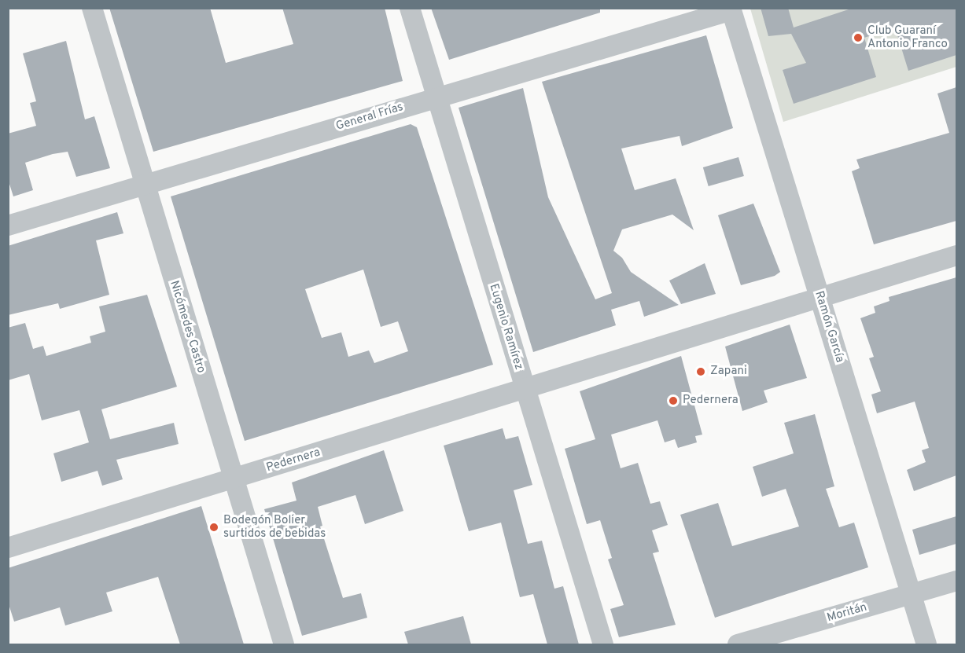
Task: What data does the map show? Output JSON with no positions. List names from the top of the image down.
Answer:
{
  "streets": {
    "street": [
      "General Frías",
      "Nicómedes Castro",
      "Eugenio Ramírez",
      "Ramón García",
      "Pedernera",
      "Moritán"
    ]
  },
  "crossings": [
    ["General Frías", "Nicómedes Castro"],
    ["General Frías", "Eugenio Ramírez"],
    ["General Frías", "Ramón García"],
    ["Nicómedes Castro", "Pedernera"],
    ["Eugenio Ramírez", "Pedernera"],
    ["Ramón García", "Pedernera"],
    ["Ramón García", "Moritán"]
  ],
  "places": [
    "Club Guaraní Antonio Franco",
    "Zapani",
    "Pedernera",
    "Bodegón Bolier surtidos de bebidas"
  ]
}
